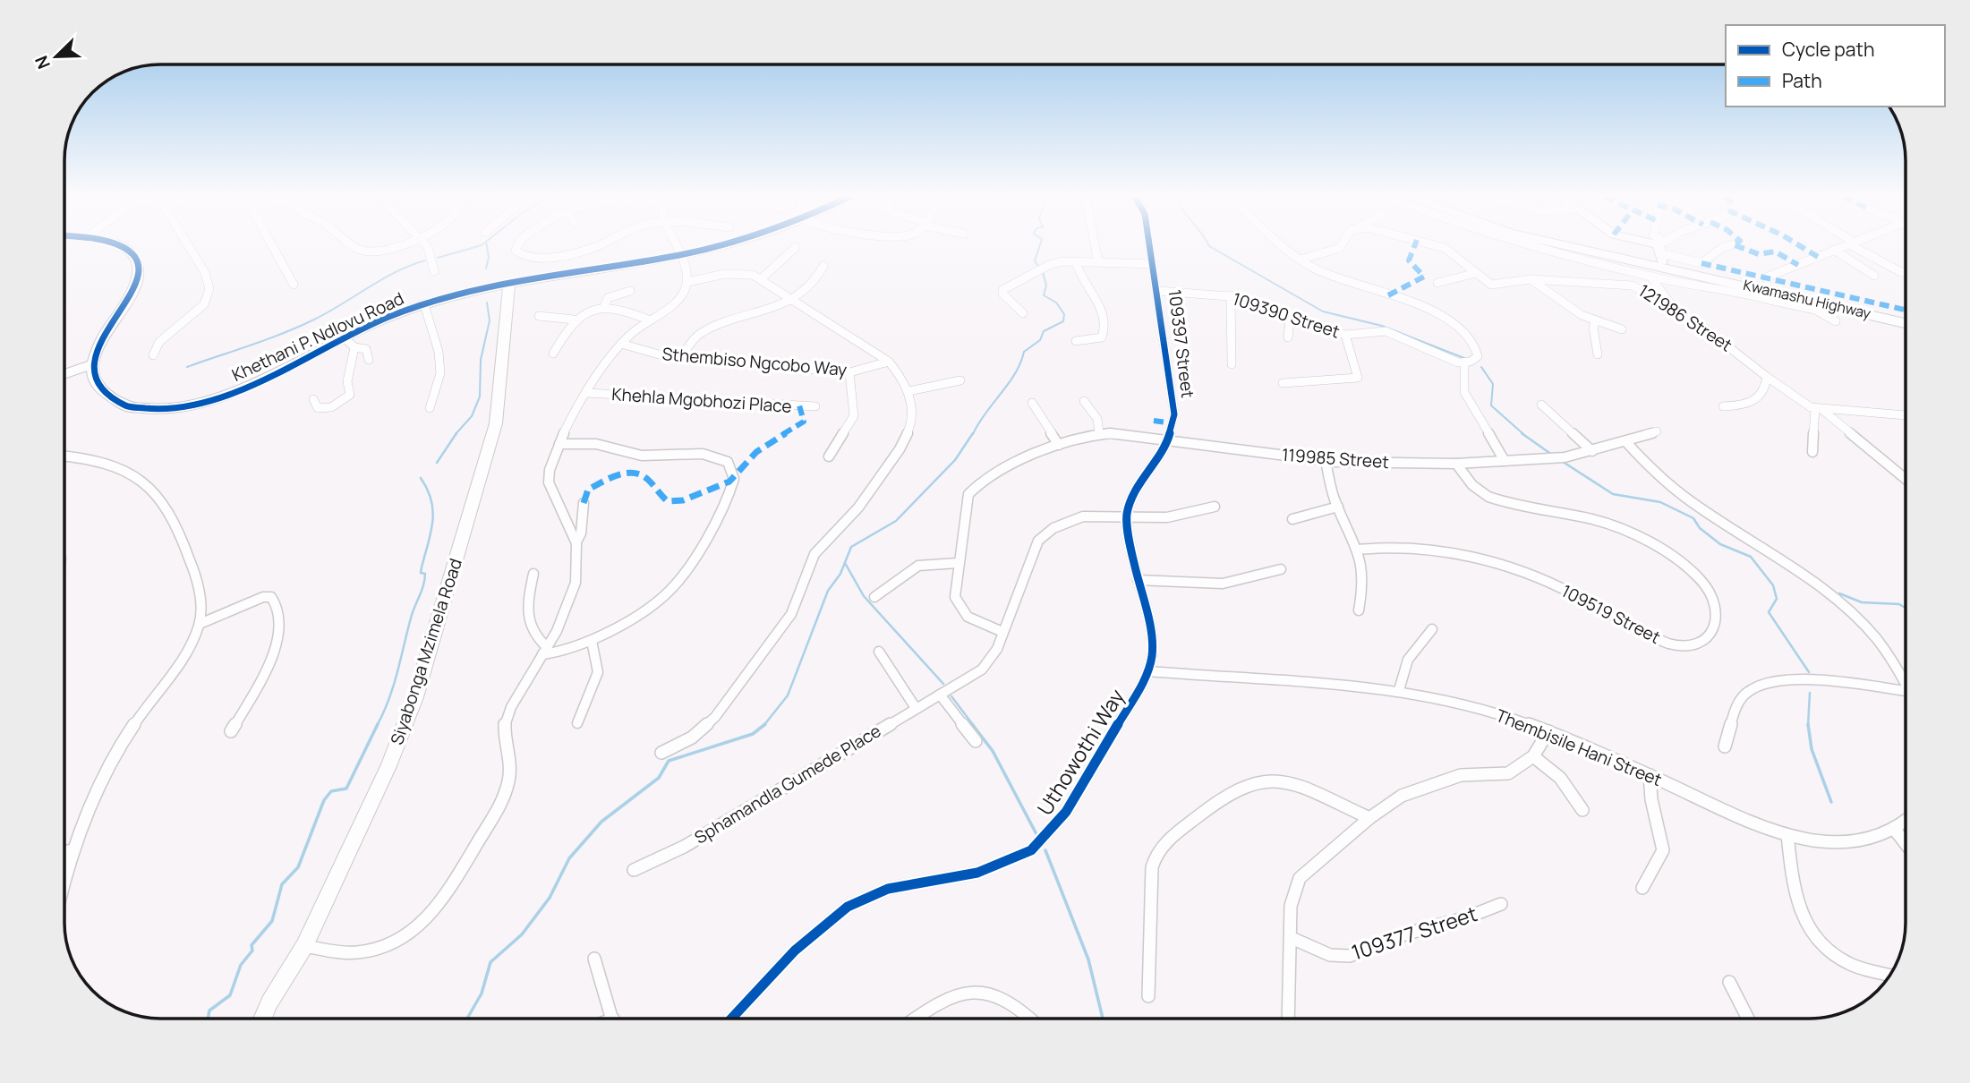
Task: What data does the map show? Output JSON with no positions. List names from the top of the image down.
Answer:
{
  "streets": {
    "main road": ["Kwamashu Highway"],
    "street": [
      "109390 Street",
      "121986 Street",
      "Khethani P. Ndlovu Road",
      "109397 Street",
      "Sthembiso Ngcobo Way",
      "Khehla Mgobhozi Place",
      "119985 Street",
      "109519 Street",
      "Siyabonga Mzimela Road",
      "Thembisile Hani Street",
      "Uthowothi Way",
      "Sphamandla Gumede Place",
      "109377 Street"
    ]
  },
  "crossings": [
    ["Kwamashu Highway", "121986 Street"],
    ["109390 Street", "109397 Street"],
    ["Khethani P. Ndlovu Road", "Siyabonga Mzimela Road"],
    ["109397 Street", "119985 Street"],
    ["109397 Street", "Sphamandla Gumede Place"],
    ["119985 Street", "109519 Street"],
    ["Thembisile Hani Street", "Uthowothi Way"]
  ],
  "legend": ["Cycle path", "Path"],
  "north": "bottom left"
}
